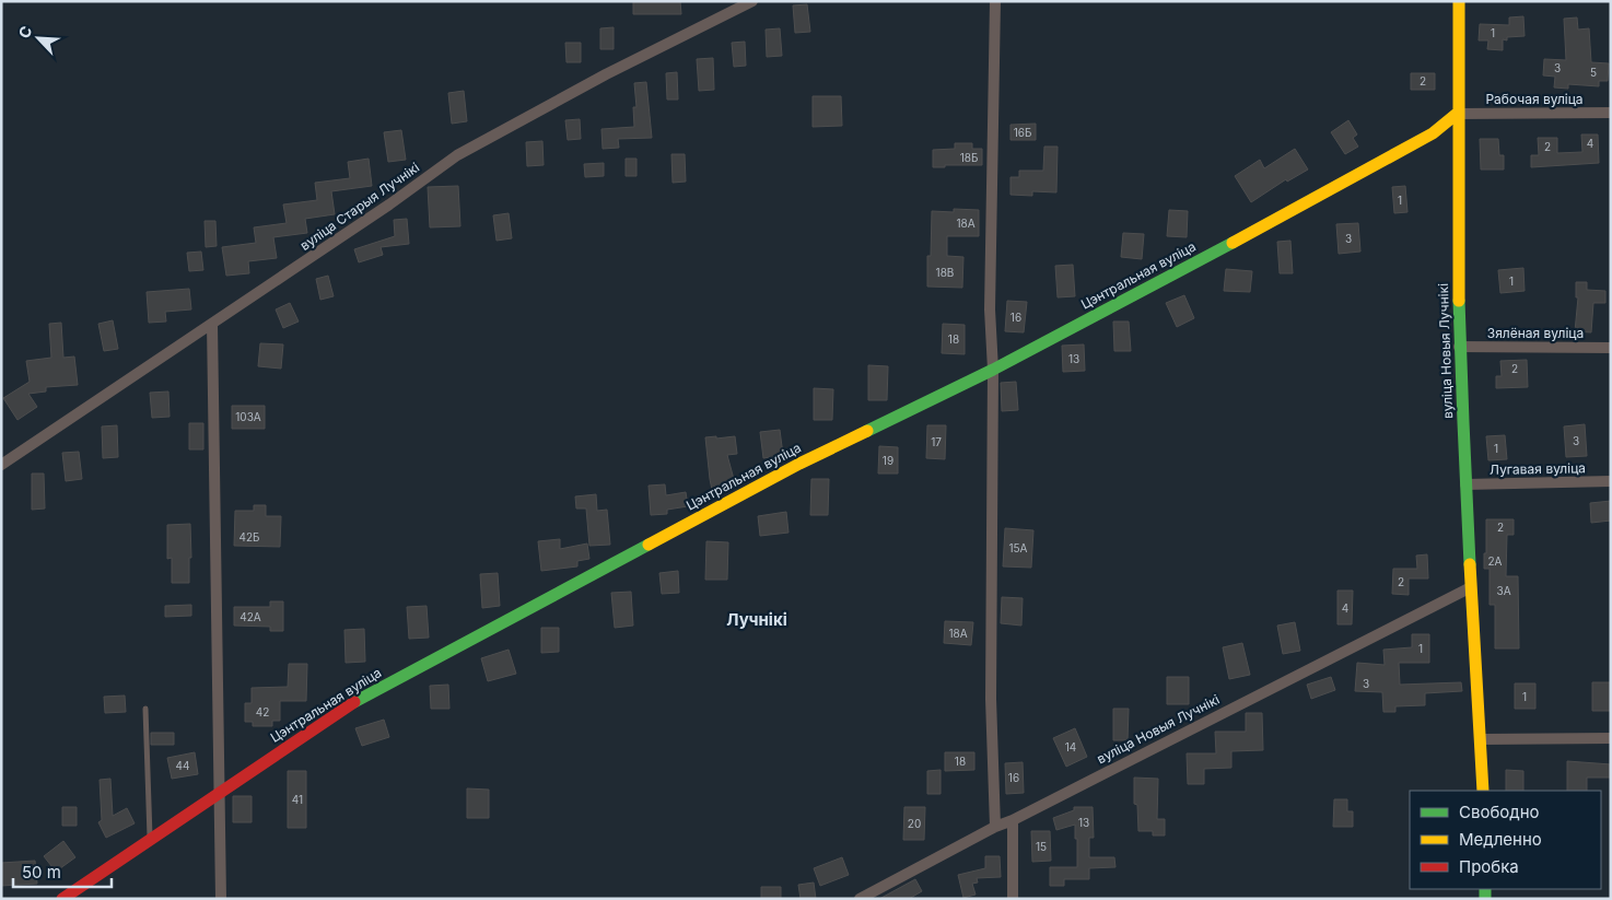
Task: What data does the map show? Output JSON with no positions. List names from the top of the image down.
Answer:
{
  "streets": {
    "main road": ["Цэнтральная вуліца", "вуліца Новыя Лучнікі"],
    "street": [
      "Рабочая вуліца",
      "вуліца Старыя Лучнікі",
      "Зялёная вуліца",
      "Лугавая вуліца"
    ]
  },
  "crossings": [
    ["Рабочая вуліца", "Цэнтральная вуліца"],
    ["Рабочая вуліца", "вуліца Новыя Лучнікі"],
    ["Цэнтральная вуліца", "вуліца Новыя Лучнікі"],
    ["Зялёная вуліца", "вуліца Новыя Лучнікі"],
    ["вуліца Новыя Лучнікі", "Лугавая вуліца"]
  ],
  "districts": ["Лучнікі"],
  "house_numbers": [
    "1",
    "3",
    "5",
    "2",
    "16Б",
    "4",
    "2",
    "18Б",
    "1",
    "18А",
    "3",
    "18В",
    "1",
    "16",
    "18",
    "13",
    "2",
    "103А",
    "3",
    "17",
    "1",
    "19",
    "2",
    "42Б",
    "15А",
    "2А",
    "2",
    "3А",
    "4",
    "42А",
    "18А",
    "1",
    "3",
    "1",
    "42",
    "14",
    "18",
    "44",
    "16",
    "41",
    "13",
    "20",
    "15"
  ],
  "legend": ["Свободно", "Медленно", "Пробка"],
  "scale_bar": "50 m",
  "north": "top left"
}
